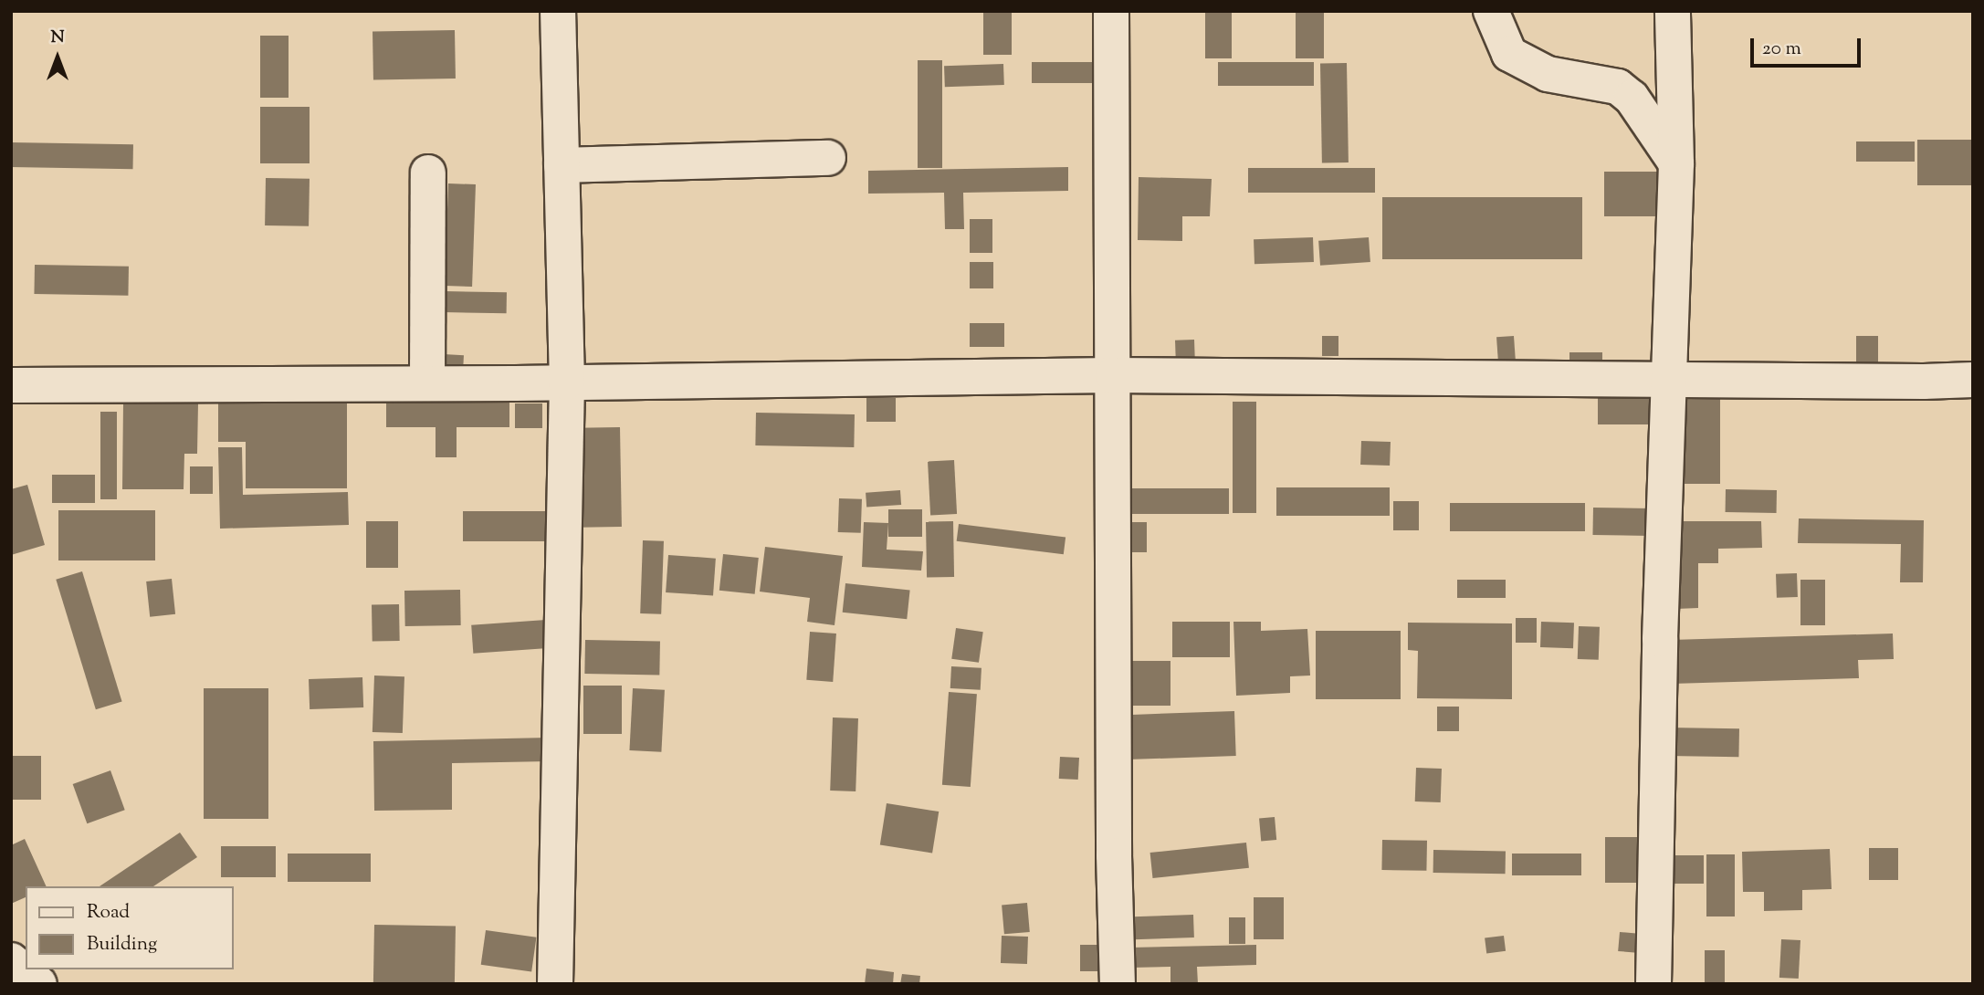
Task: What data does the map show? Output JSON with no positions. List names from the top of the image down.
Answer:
{
  "legend": ["Road", "Building"],
  "scale_bar": "20 m",
  "north": "top"
}
